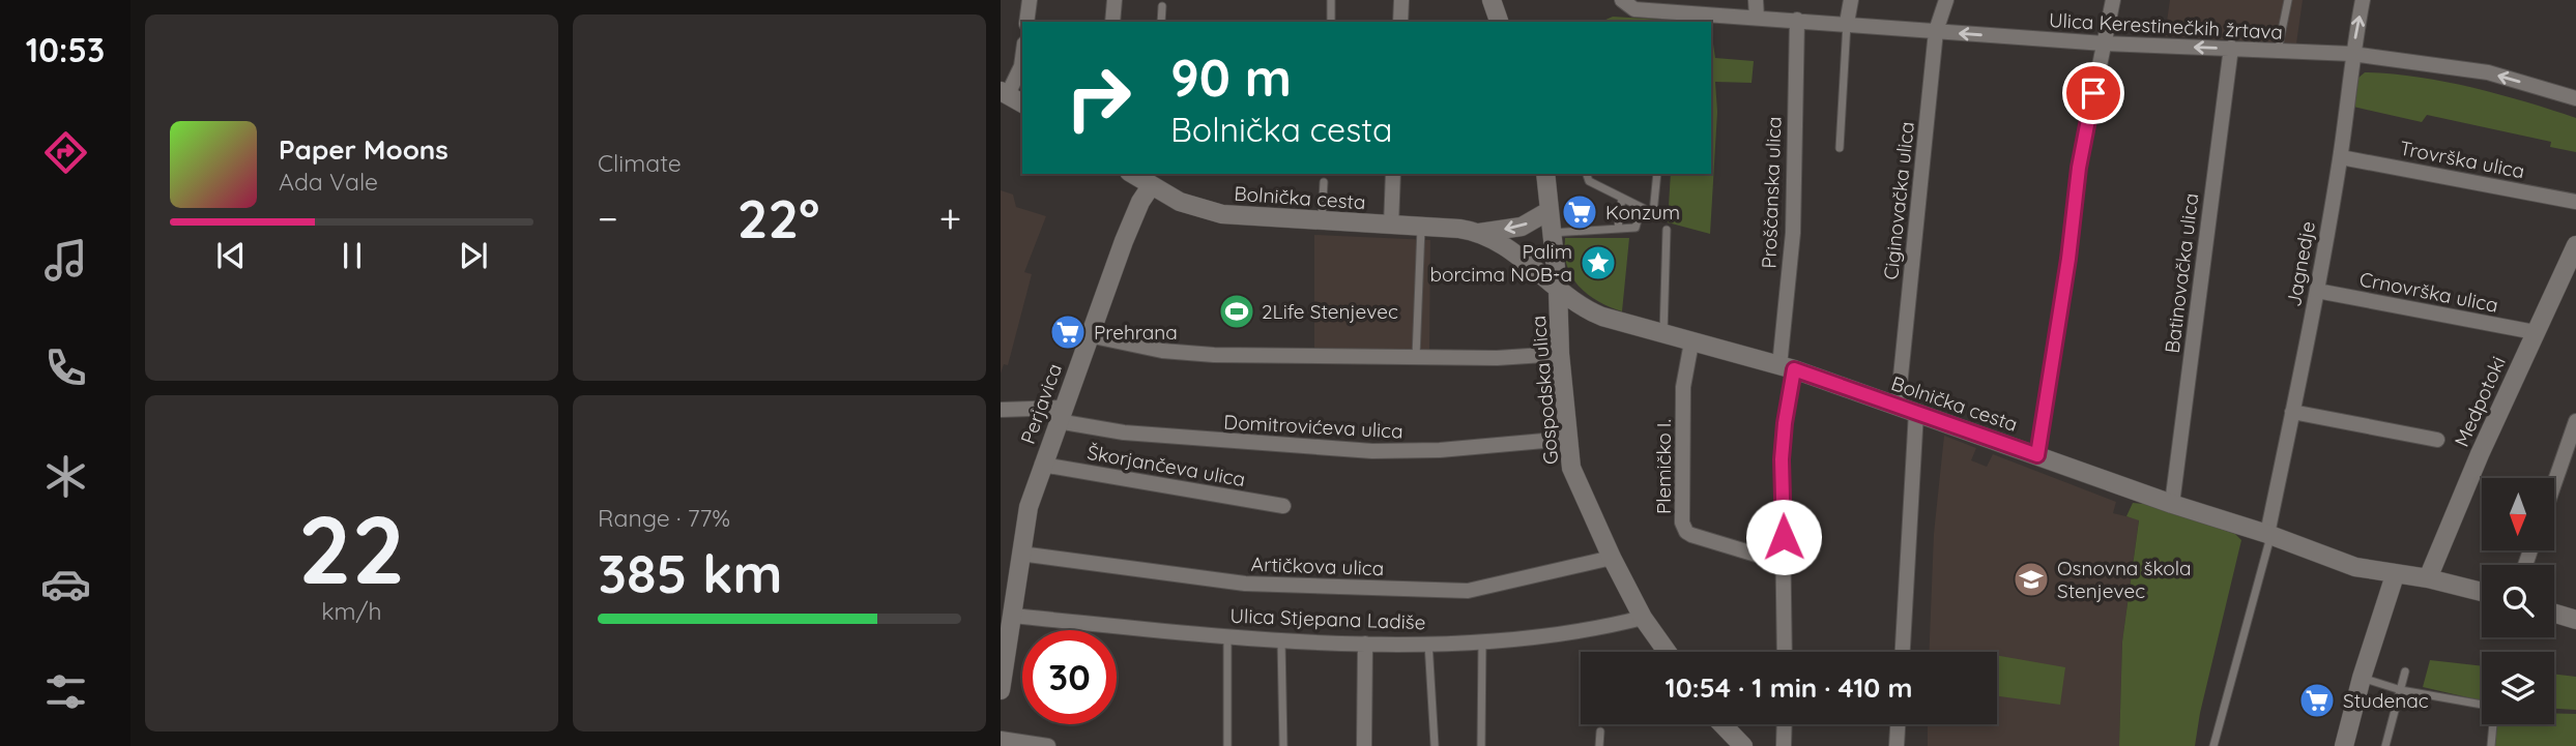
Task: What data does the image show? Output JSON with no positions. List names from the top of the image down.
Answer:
{
  "streets": {
    "street": [
      "Ulica Kerestinečkih žrtava",
      "Trovrška ulica",
      "Proščanska ulica",
      "Bolnička cesta",
      "Ciginovačka ulica",
      "Jagnedje",
      "Batinovačka ulica",
      "Crnovrška ulica",
      "Gospodska ulica",
      "Medpotoki",
      "Perjavica",
      "Domitrovićeva ulica",
      "Škorjančeva ulica",
      "Plemičko I.",
      "Artičkova ulica",
      "Ulica Stjepana Ladiše"
    ]
  },
  "crossings": [
    ["Ulica Kerestinečkih žrtava", "Proščanska ulica"],
    ["Ulica Kerestinečkih žrtava", "Ciginovačka ulica"],
    ["Ulica Kerestinečkih žrtava", "Jagnedje"],
    ["Ulica Kerestinečkih žrtava", "Batinovačka ulica"],
    ["Trovrška ulica", "Jagnedje"],
    ["Proščanska ulica", "Bolnička cesta"],
    ["Proščanska ulica", "Plemičko I."],
    ["Bolnička cesta", "Ciginovačka ulica"],
    ["Bolnička cesta", "Jagnedje"],
    ["Bolnička cesta", "Batinovačka ulica"],
    ["Bolnička cesta", "Gospodska ulica"],
    ["Bolnička cesta", "Medpotoki"],
    ["Bolnička cesta", "Perjavica"],
    ["Bolnička cesta", "Plemičko I."],
    ["Jagnedje", "Crnovrška ulica"],
    ["Crnovrška ulica", "Medpotoki"],
    ["Gospodska ulica", "Domitrovićeva ulica"],
    ["Gospodska ulica", "Artičkova ulica"],
    ["Gospodska ulica", "Ulica Stjepana Ladiše"],
    ["Perjavica", "Domitrovićeva ulica"],
    ["Perjavica", "Škorjančeva ulica"],
    ["Perjavica", "Artičkova ulica"],
    ["Perjavica", "Ulica Stjepana Ladiše"]
  ],
  "one_way": ["Ulica Kerestinečkih žrtava"],
  "places": {
    "supermarket": ["Konzum", "Prehrana", "Studenac"],
    "place": ["Palim borcima NOB-a"],
    "sports": ["2Life Stenjevec"],
    "school or university": ["Osnovna škola Stenjevec"]
  },
  "north": "bottom",
  "page": {
    "tabs": "10:53",
    "tile": [
      "Climate",
      ["22", "km/h"],
      ["Range · 77%", "385 km"]
    ],
    "turn": ["90 m", "Bolnička cesta"],
    "song": ["Paper Moons", "Ada Vale"],
    "heat": ["−", "22°", "+"],
    "limit": "30",
    "trip": "10:54 · 1 min · 410 m"
  }
}
